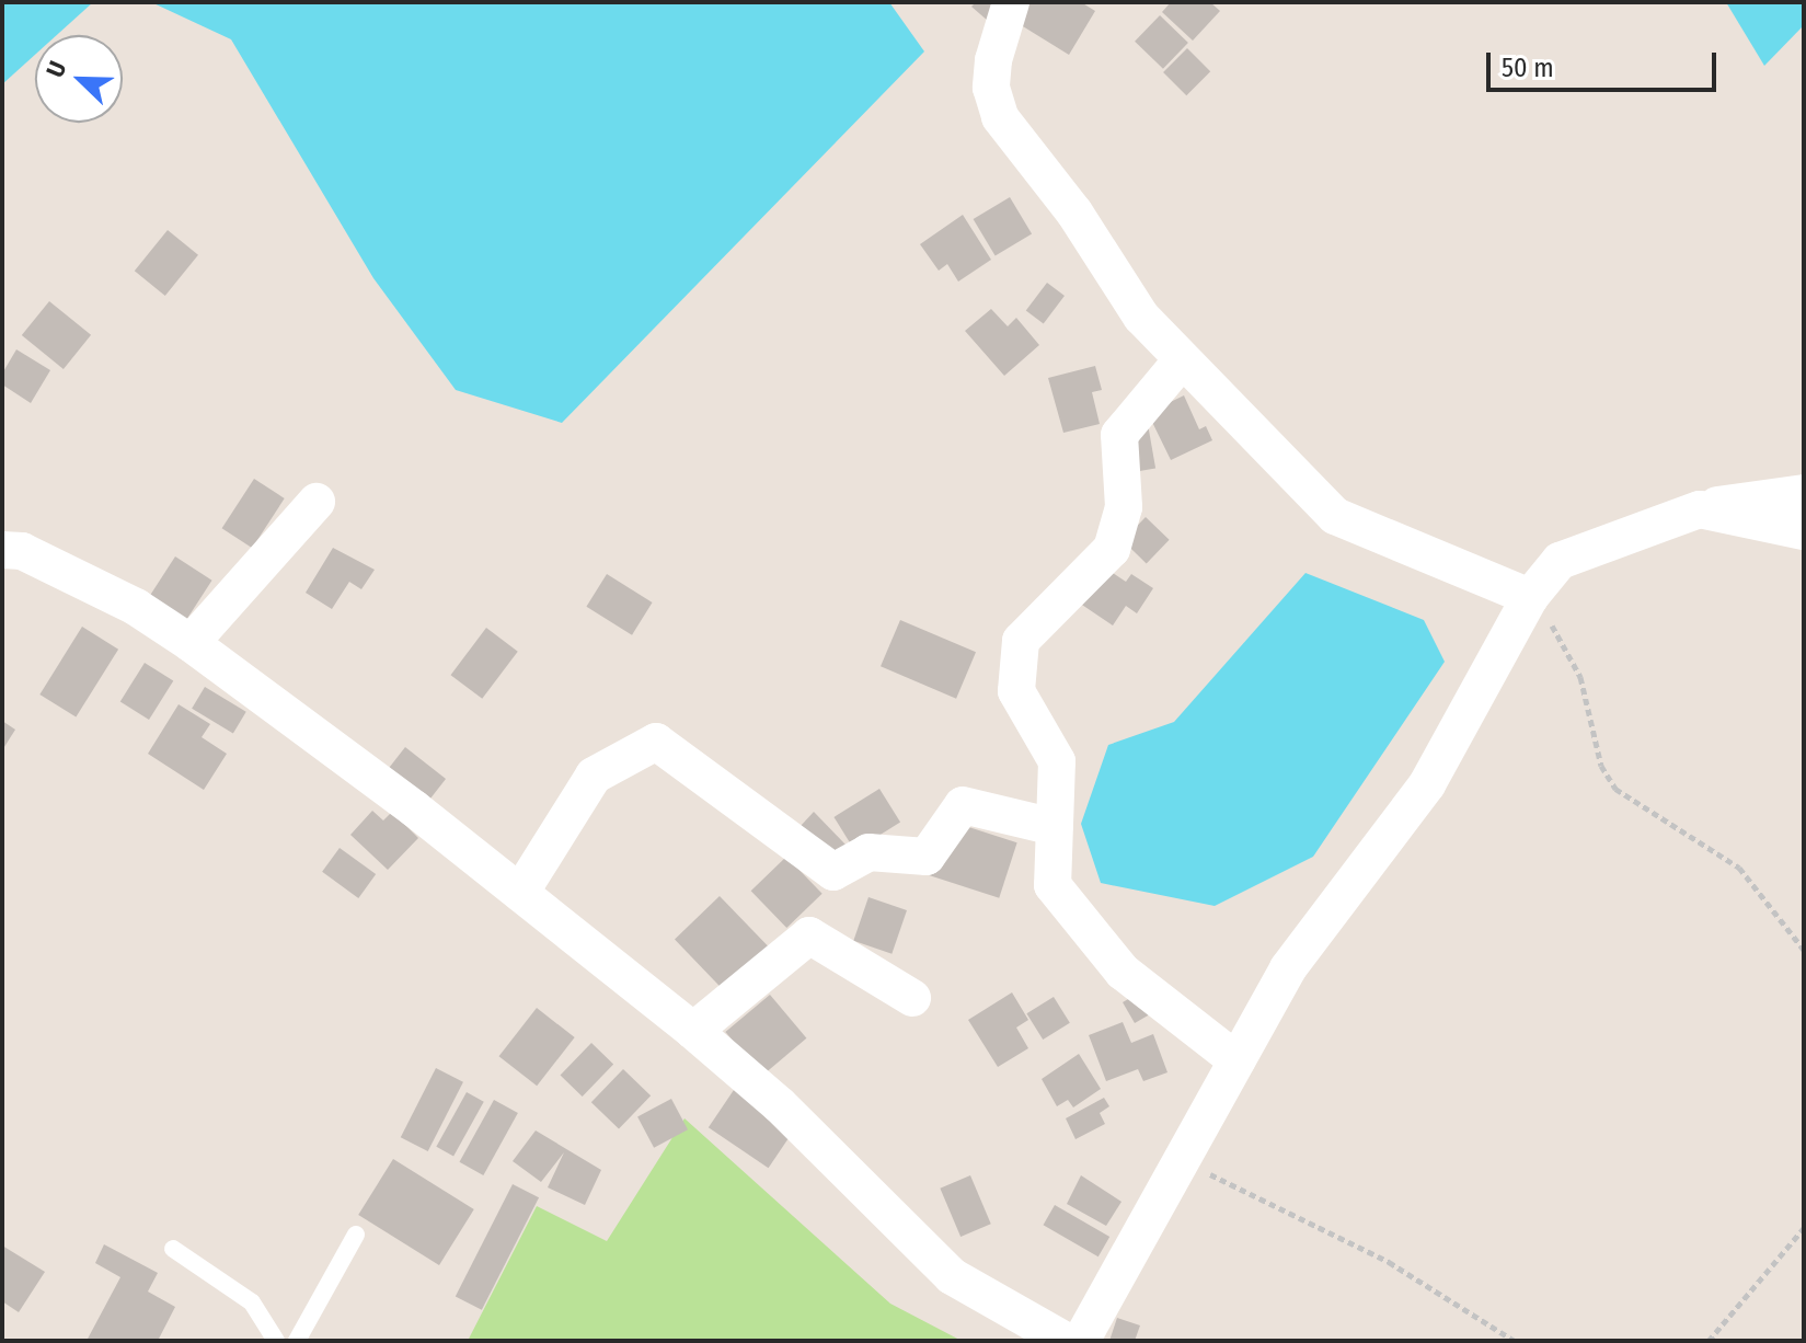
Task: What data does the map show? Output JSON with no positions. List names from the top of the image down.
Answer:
{
  "scale_bar": "50 m",
  "north": "top left"
}
